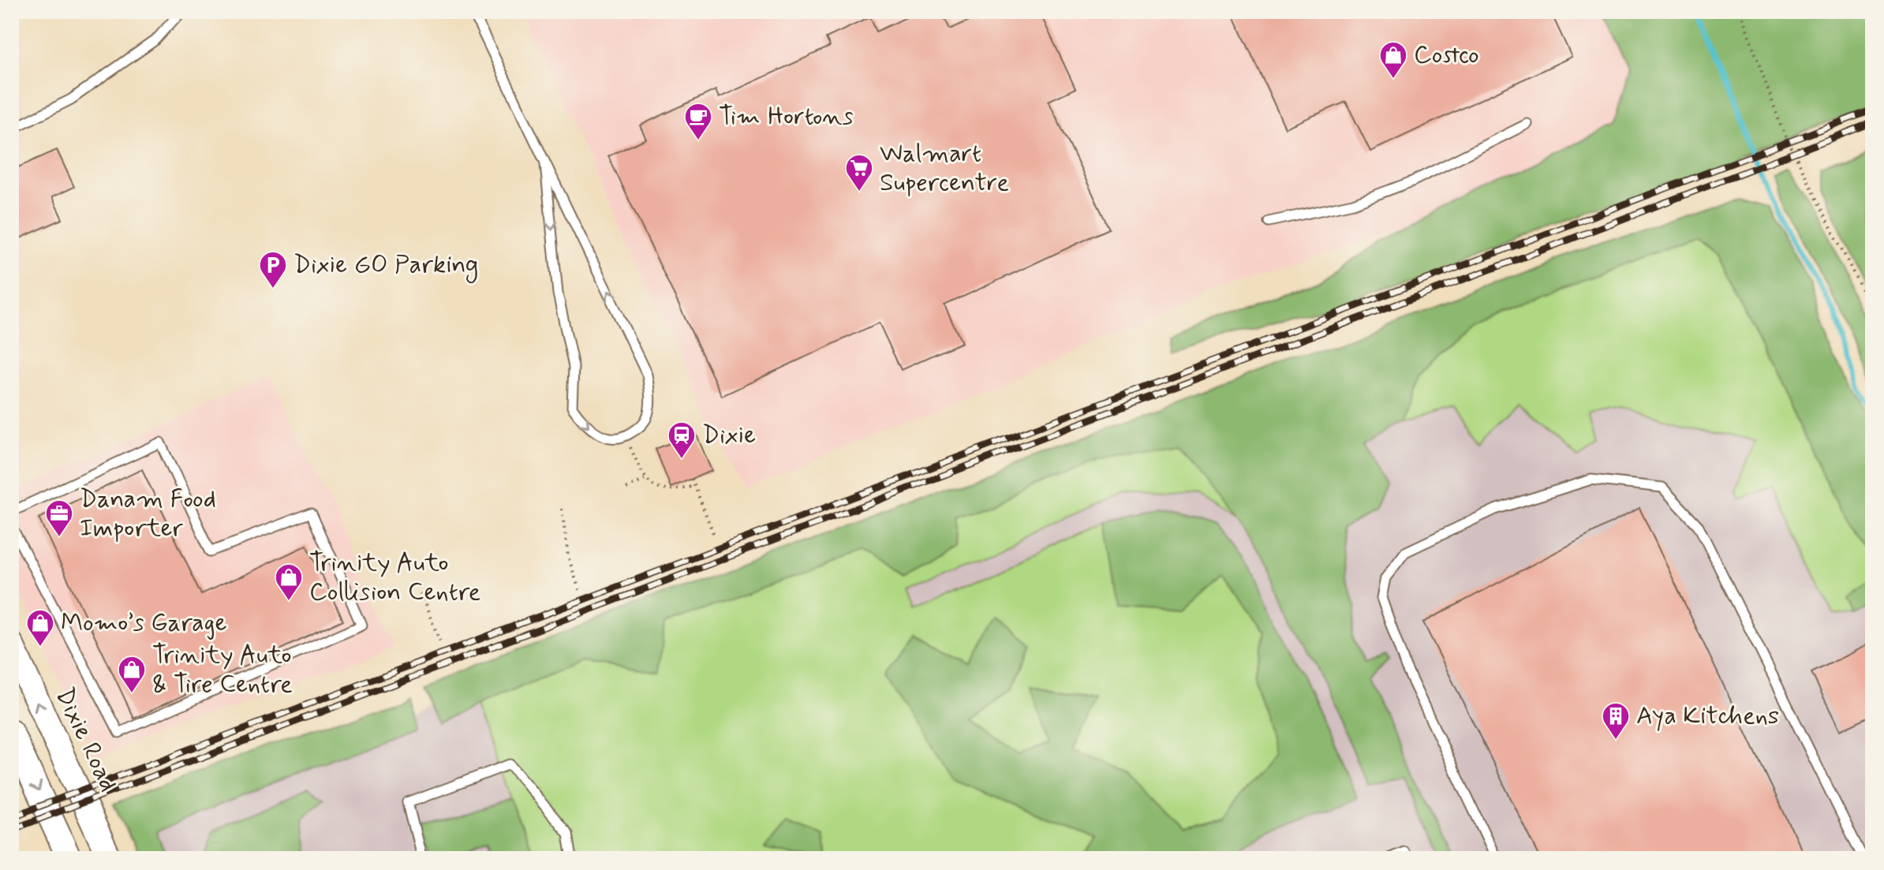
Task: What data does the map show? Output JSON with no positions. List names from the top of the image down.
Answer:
{
  "streets": {
    "main road": ["Dixie Road"]
  },
  "places": {
    "shop": [
      "Costco",
      "Trinity Auto Collision Centre",
      "Momo’s Garage",
      "Trinity Auto & Tire Centre"
    ],
    "cafe": ["Tim Hortons"],
    "supermarket": ["Walmart Supercentre"],
    "parking": ["Dixie GO Parking"],
    "station": ["Dixie"],
    "office": ["Danam Food Importer"],
    "building": ["Aya Kitchens"]
  }
}
